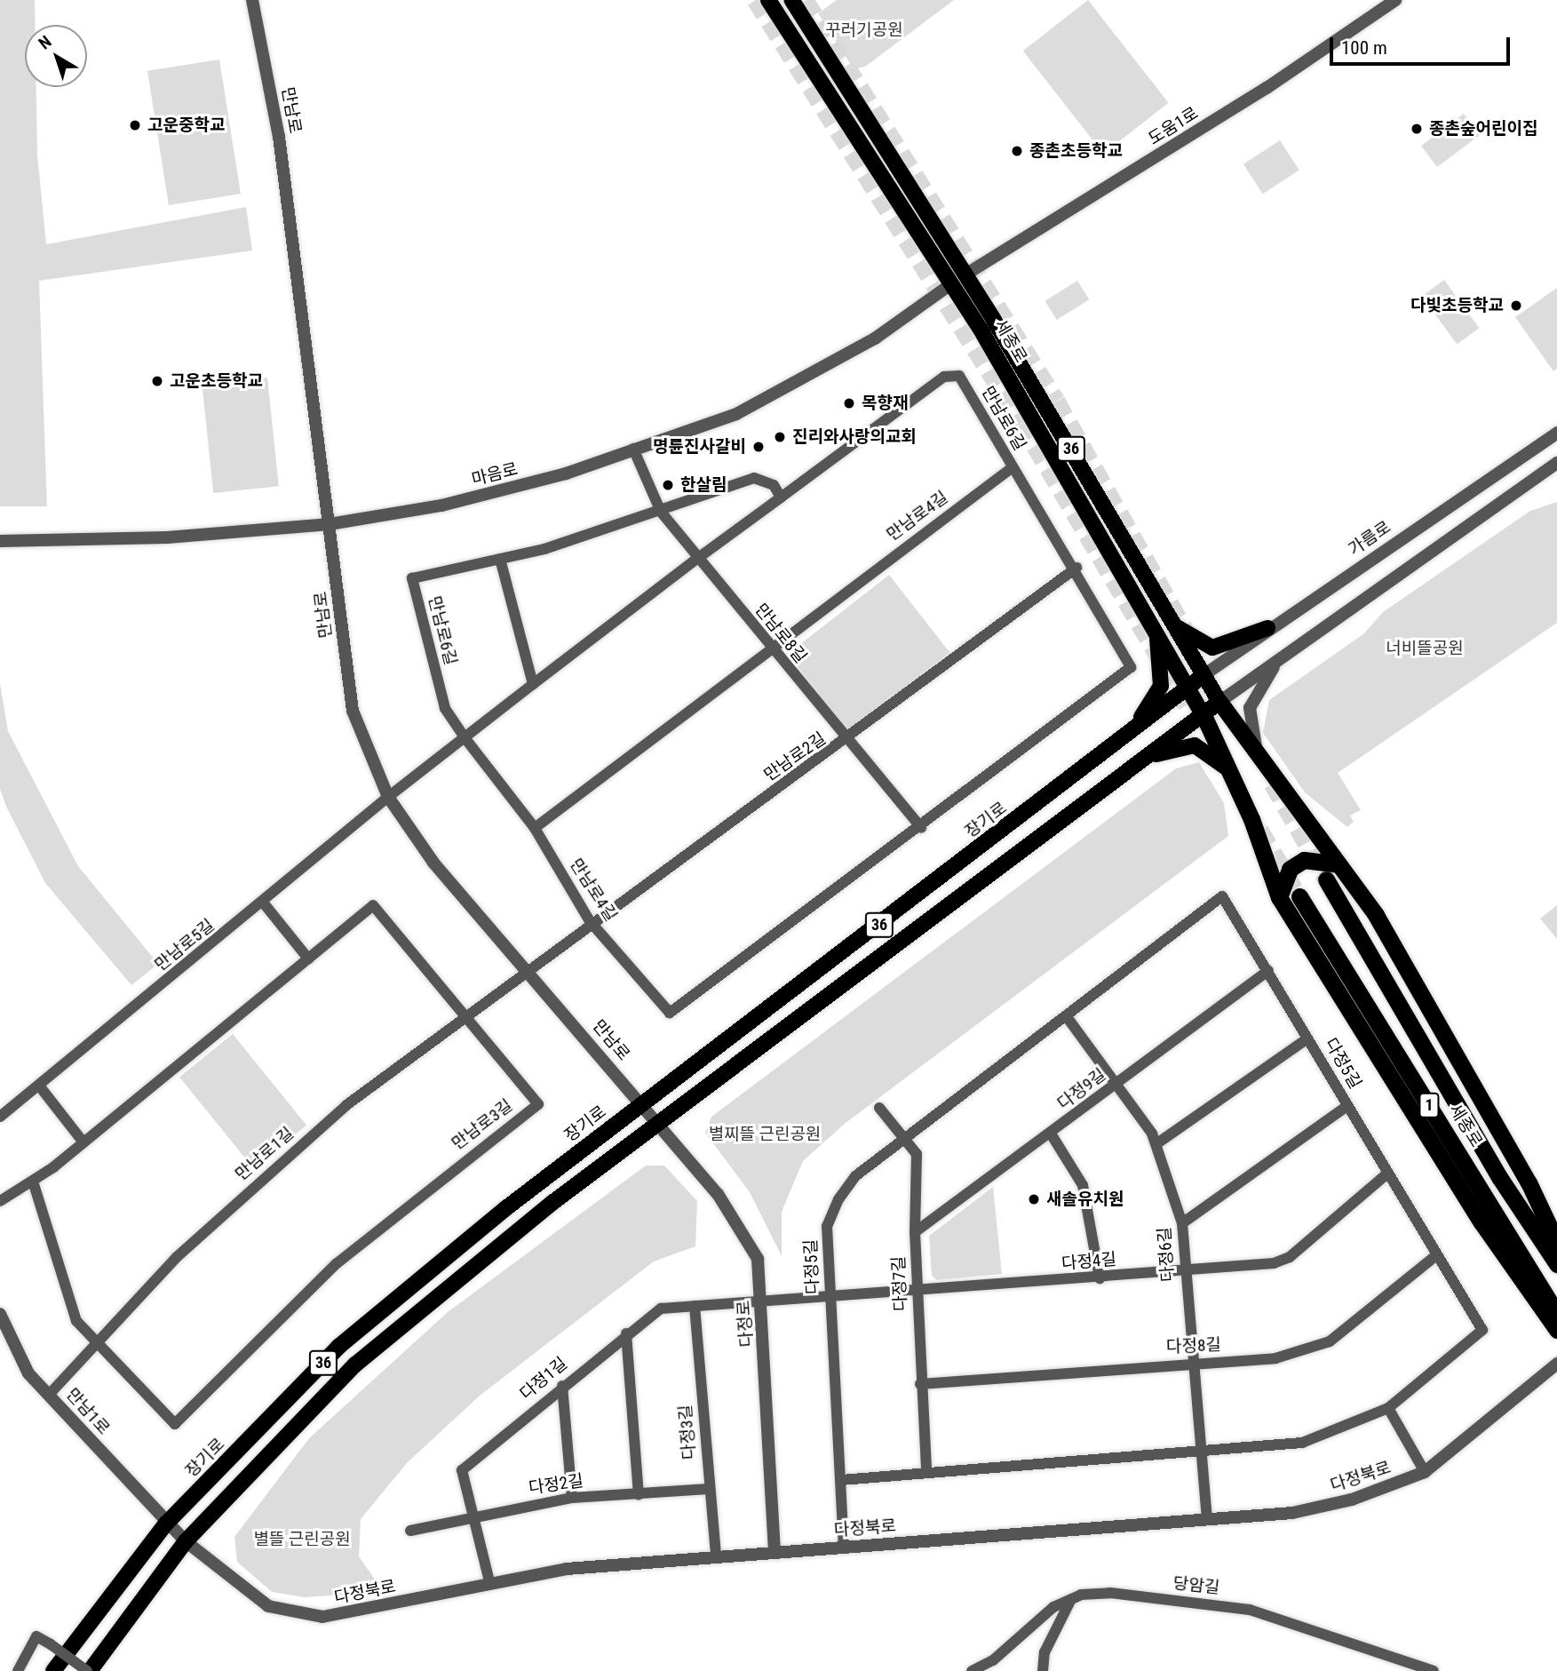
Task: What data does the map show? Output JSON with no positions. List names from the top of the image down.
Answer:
{
  "streets": {
    "highway": ["세종로", "1"],
    "main road": ["36", "장기로"],
    "street": [
      "만남로",
      "도움1로",
      "만남로6길",
      "마음로",
      "만남로4길",
      "가름로",
      "만남로8길",
      "만남로2길",
      "만남로5길",
      "다정5길",
      "다정9길",
      "만남로3길",
      "만남로1길",
      "다정6길",
      "다정4길",
      "다정7길",
      "다정로",
      "다정8길",
      "다정1길",
      "만남1로",
      "다정3길",
      "다정북로",
      "다정2길",
      "당암길"
    ]
  },
  "crossings": [
    ["만남로", "만남로6길"],
    ["만남로", "36"],
    ["만남로", "마음로"],
    ["만남로", "만남로2길"],
    ["만남로", "장기로"],
    ["만남로", "만남로5길"],
    ["만남로", "만남로1길"],
    ["만남로", "다정로"],
    ["도움1로", "세종로"],
    ["도움1로", "마음로"],
    ["세종로", "36"],
    ["세종로", "마음로"],
    ["세종로", "가름로"],
    ["세종로", "장기로"],
    ["만남로6길", "만남로4길"],
    ["만남로6길", "만남로8길"],
    ["만남로6길", "만남로2길"],
    ["만남로6길", "만남로5길"],
    ["36", "장기로"],
    ["36", "다정로"],
    ["36", "다정북로"],
    ["마음로", "만남로8길"],
    ["만남로4길", "만남로8길"],
    ["만남로4길", "만남로2길"],
    ["가름로", "장기로"],
    ["만남로8길", "만남로2길"],
    ["만남로2길", "만남로1길"],
    ["장기로", "만남1로"],
    ["장기로", "다정북로"],
    ["다정5길", "다정9길"],
    ["다정5길", "다정6길"],
    ["다정5길", "다정4길"],
    ["다정5길", "다정7길"],
    ["다정5길", "다정8길"],
    ["다정5길", "다정북로"],
    ["다정9길", "다정6길"],
    ["다정9길", "다정7길"],
    ["만남로3길", "만남로1길"],
    ["만남로1길", "만남1로"],
    ["다정6길", "다정4길"],
    ["다정6길", "다정8길"],
    ["다정6길", "다정북로"],
    ["다정4길", "다정7길"],
    ["다정4길", "다정로"],
    ["다정4길", "다정1길"],
    ["다정7길", "다정8길"],
    ["다정로", "다정1길"],
    ["다정로", "다정북로"],
    ["다정1길", "다정3길"],
    ["다정1길", "다정북로"],
    ["다정1길", "다정2길"],
    ["만남1로", "다정북로"],
    ["다정3길", "다정북로"],
    ["다정3길", "다정2길"]
  ],
  "parks": [
    "꾸러기공원",
    "너비뜰공원",
    "별찌뜰 근린공원",
    "별뜰 근린공원"
  ],
  "places": [
    "고운중학교",
    "종촌숲어린이집",
    "종촌초등학교",
    "다빛초등학교",
    "고운초등학교",
    "목향재",
    "진리와사랑의교회",
    "명륜진사갈비",
    "한살림",
    "새솔유치원"
  ],
  "scale_bar": "100 m",
  "north": "top left"
}
